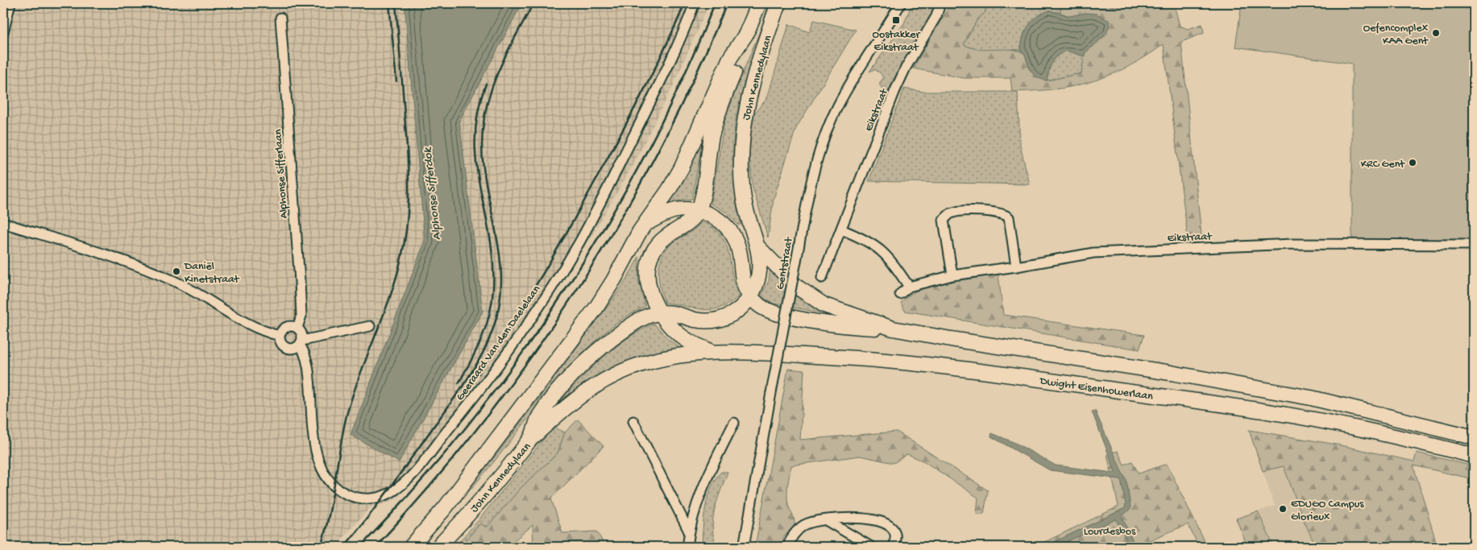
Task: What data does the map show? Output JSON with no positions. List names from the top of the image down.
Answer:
{
  "streets": {
    "highway": ["John Kennedylaan", "Dwight Eisenhowerlaan"],
    "street": [
      "Eikstraat",
      "Alphonse Sifferlaan",
      "Gentstraat",
      "Geeraard Van den Daelelaan"
    ]
  },
  "crossings": [
    ["John Kennedylaan", "Dwight Eisenhowerlaan"],
    ["Alphonse Sifferlaan", "Geeraard Van den Daelelaan"]
  ],
  "water": ["Alphonse Sifferdok"],
  "parks": ["Lourdesbos"],
  "places": {
    "transit": ["Oostakker Eikstraat"],
    "other": [
      "Oefencomplex KAA Gent",
      "KRC Gent",
      "Daniël Kinetstraat",
      "EDUGO Campus Glorieux"
    ]
  }
}
